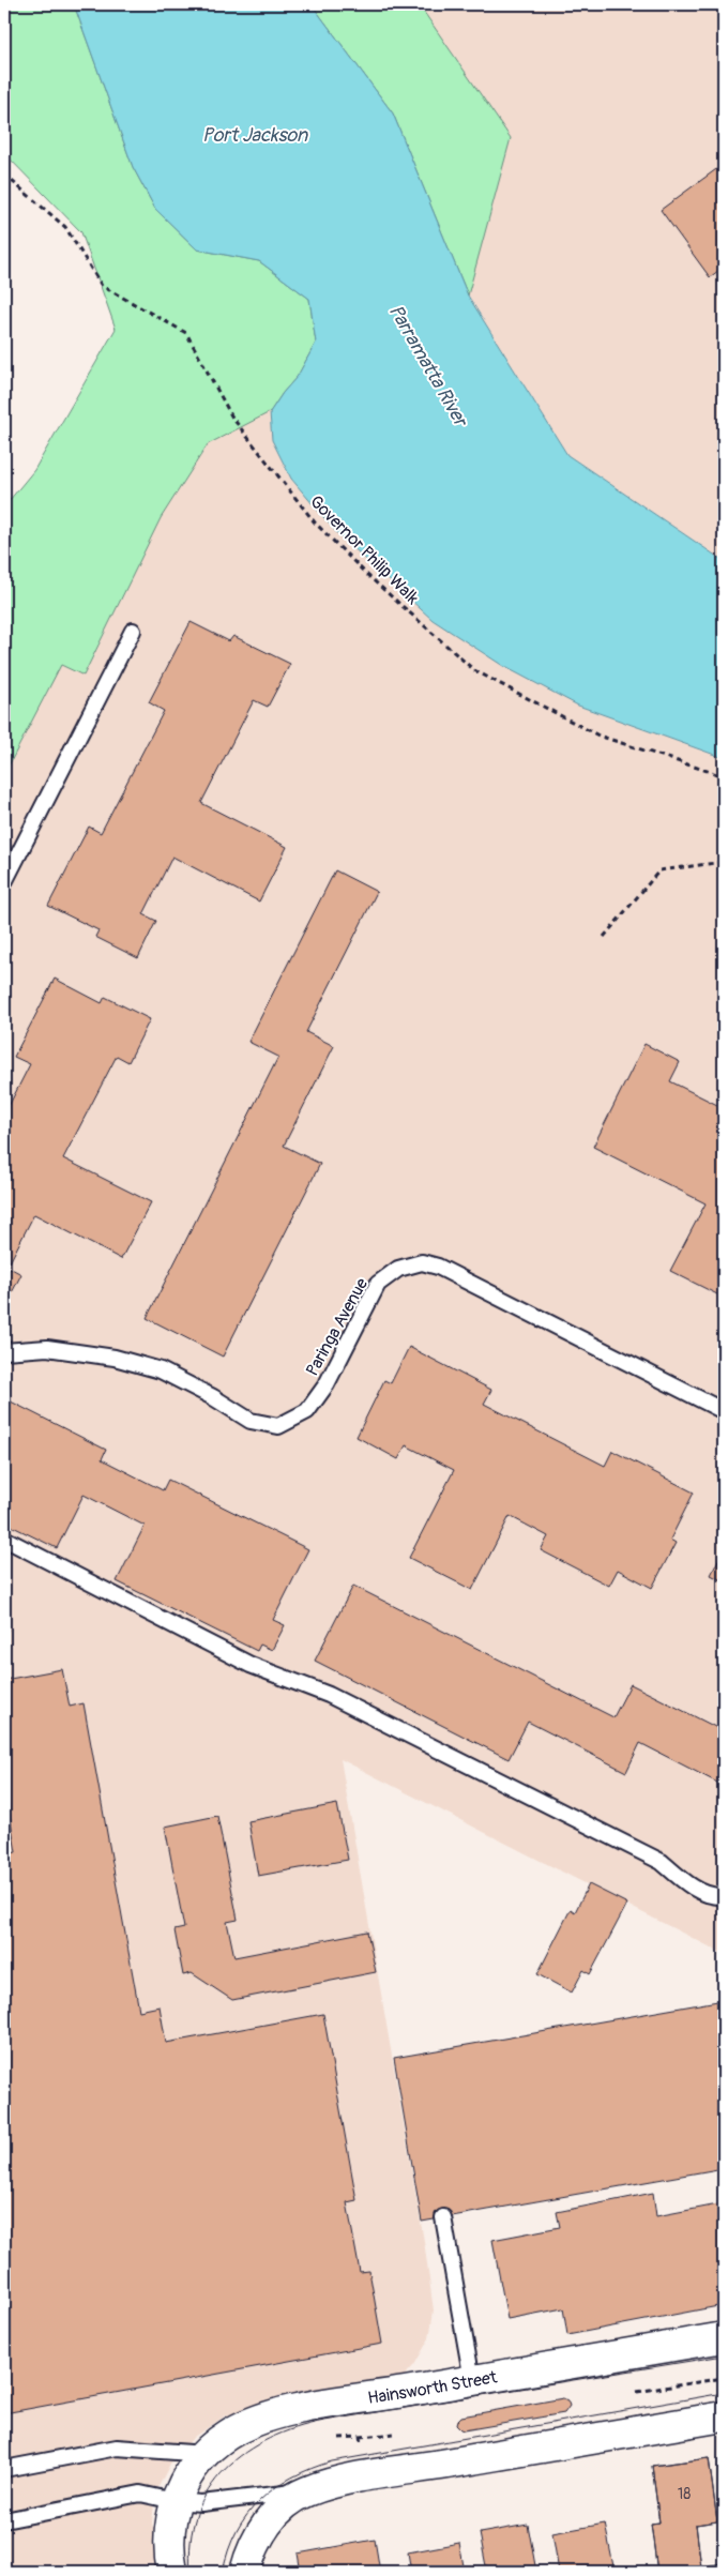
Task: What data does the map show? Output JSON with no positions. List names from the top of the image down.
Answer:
{
  "streets": {
    "street": ["Hainsworth Street"],
    "lane": ["Paringa Avenue"],
    "path": ["Governor Philip Walk"]
  },
  "water": ["Port Jackson", "Parramatta River"],
  "house_numbers": ["18"]
}
